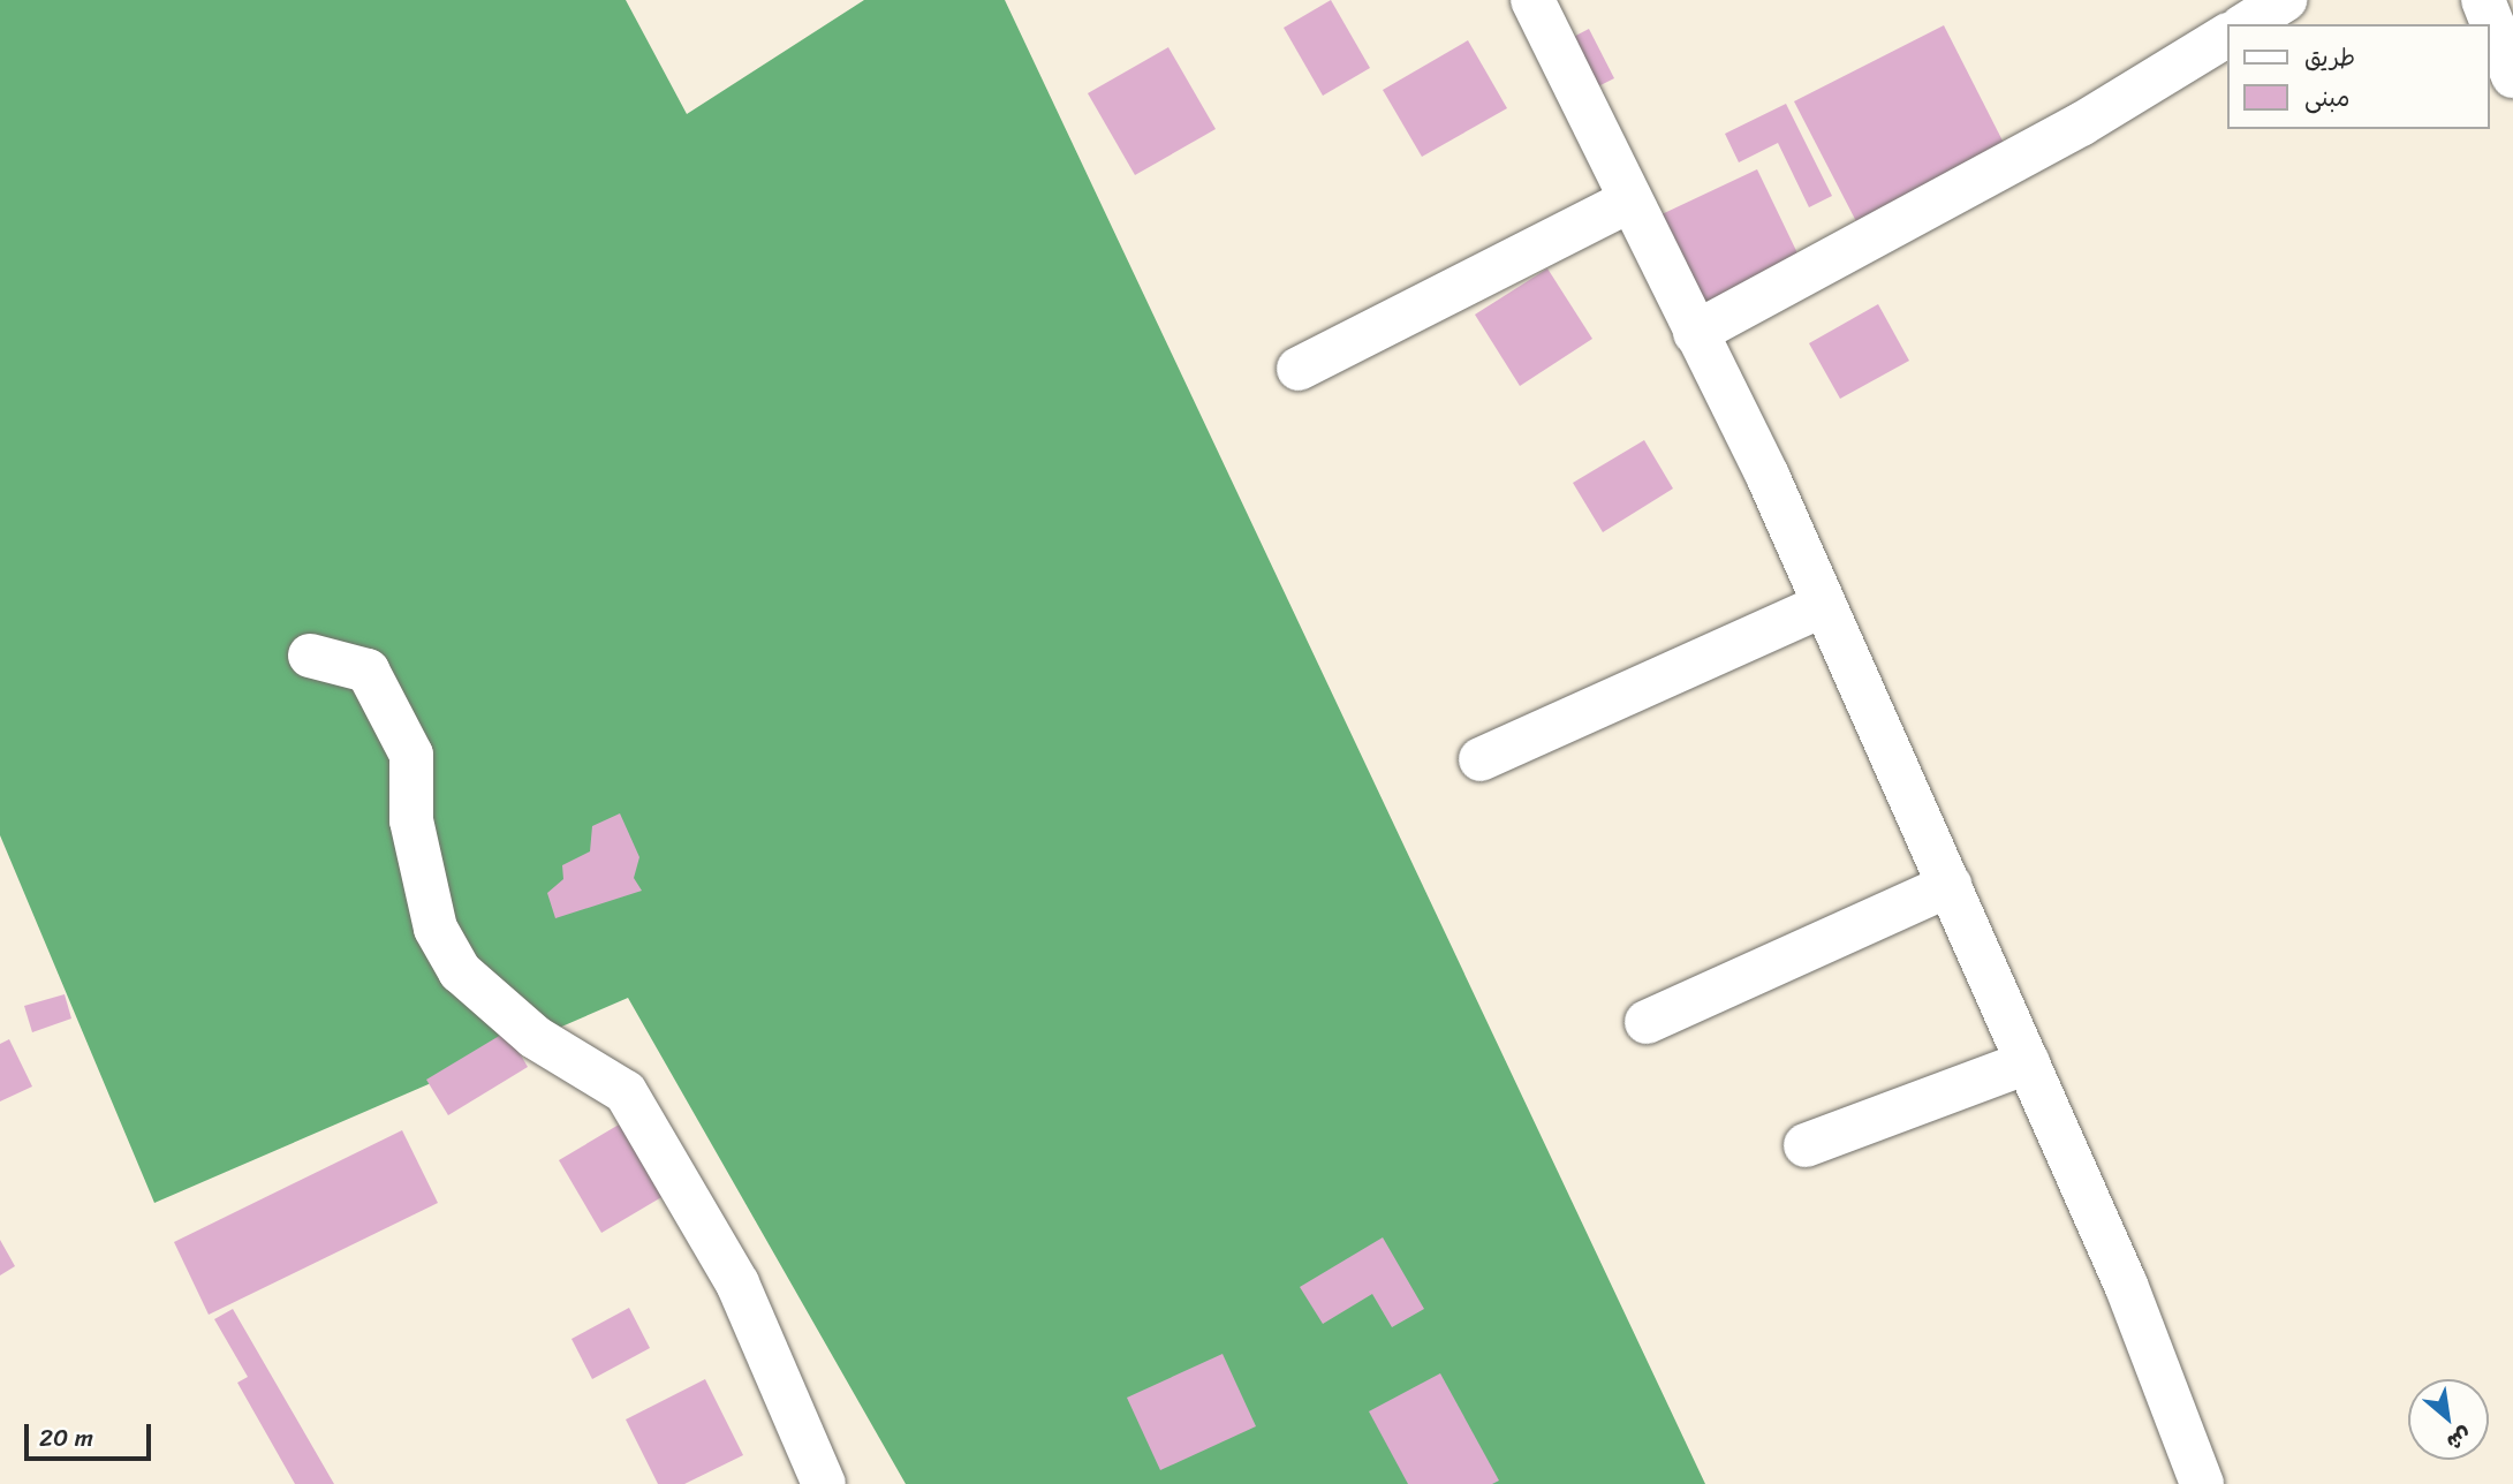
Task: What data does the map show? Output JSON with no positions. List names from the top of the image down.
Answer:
{
  "legend": ["طريق", "مبنى"],
  "scale_bar": "20 m",
  "north": "bottom right"
}
